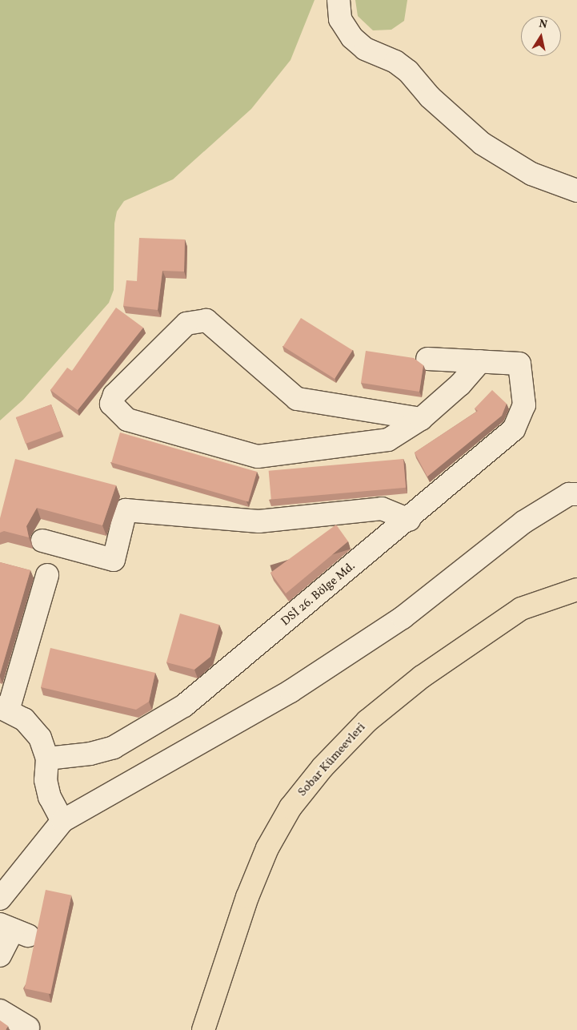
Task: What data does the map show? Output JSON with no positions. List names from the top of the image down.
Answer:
{
  "streets": {
    "main road": ["Sobar Kümeevleri"],
    "street": ["DSİ 26. Bölge Md."]
  },
  "north": "top"
}
